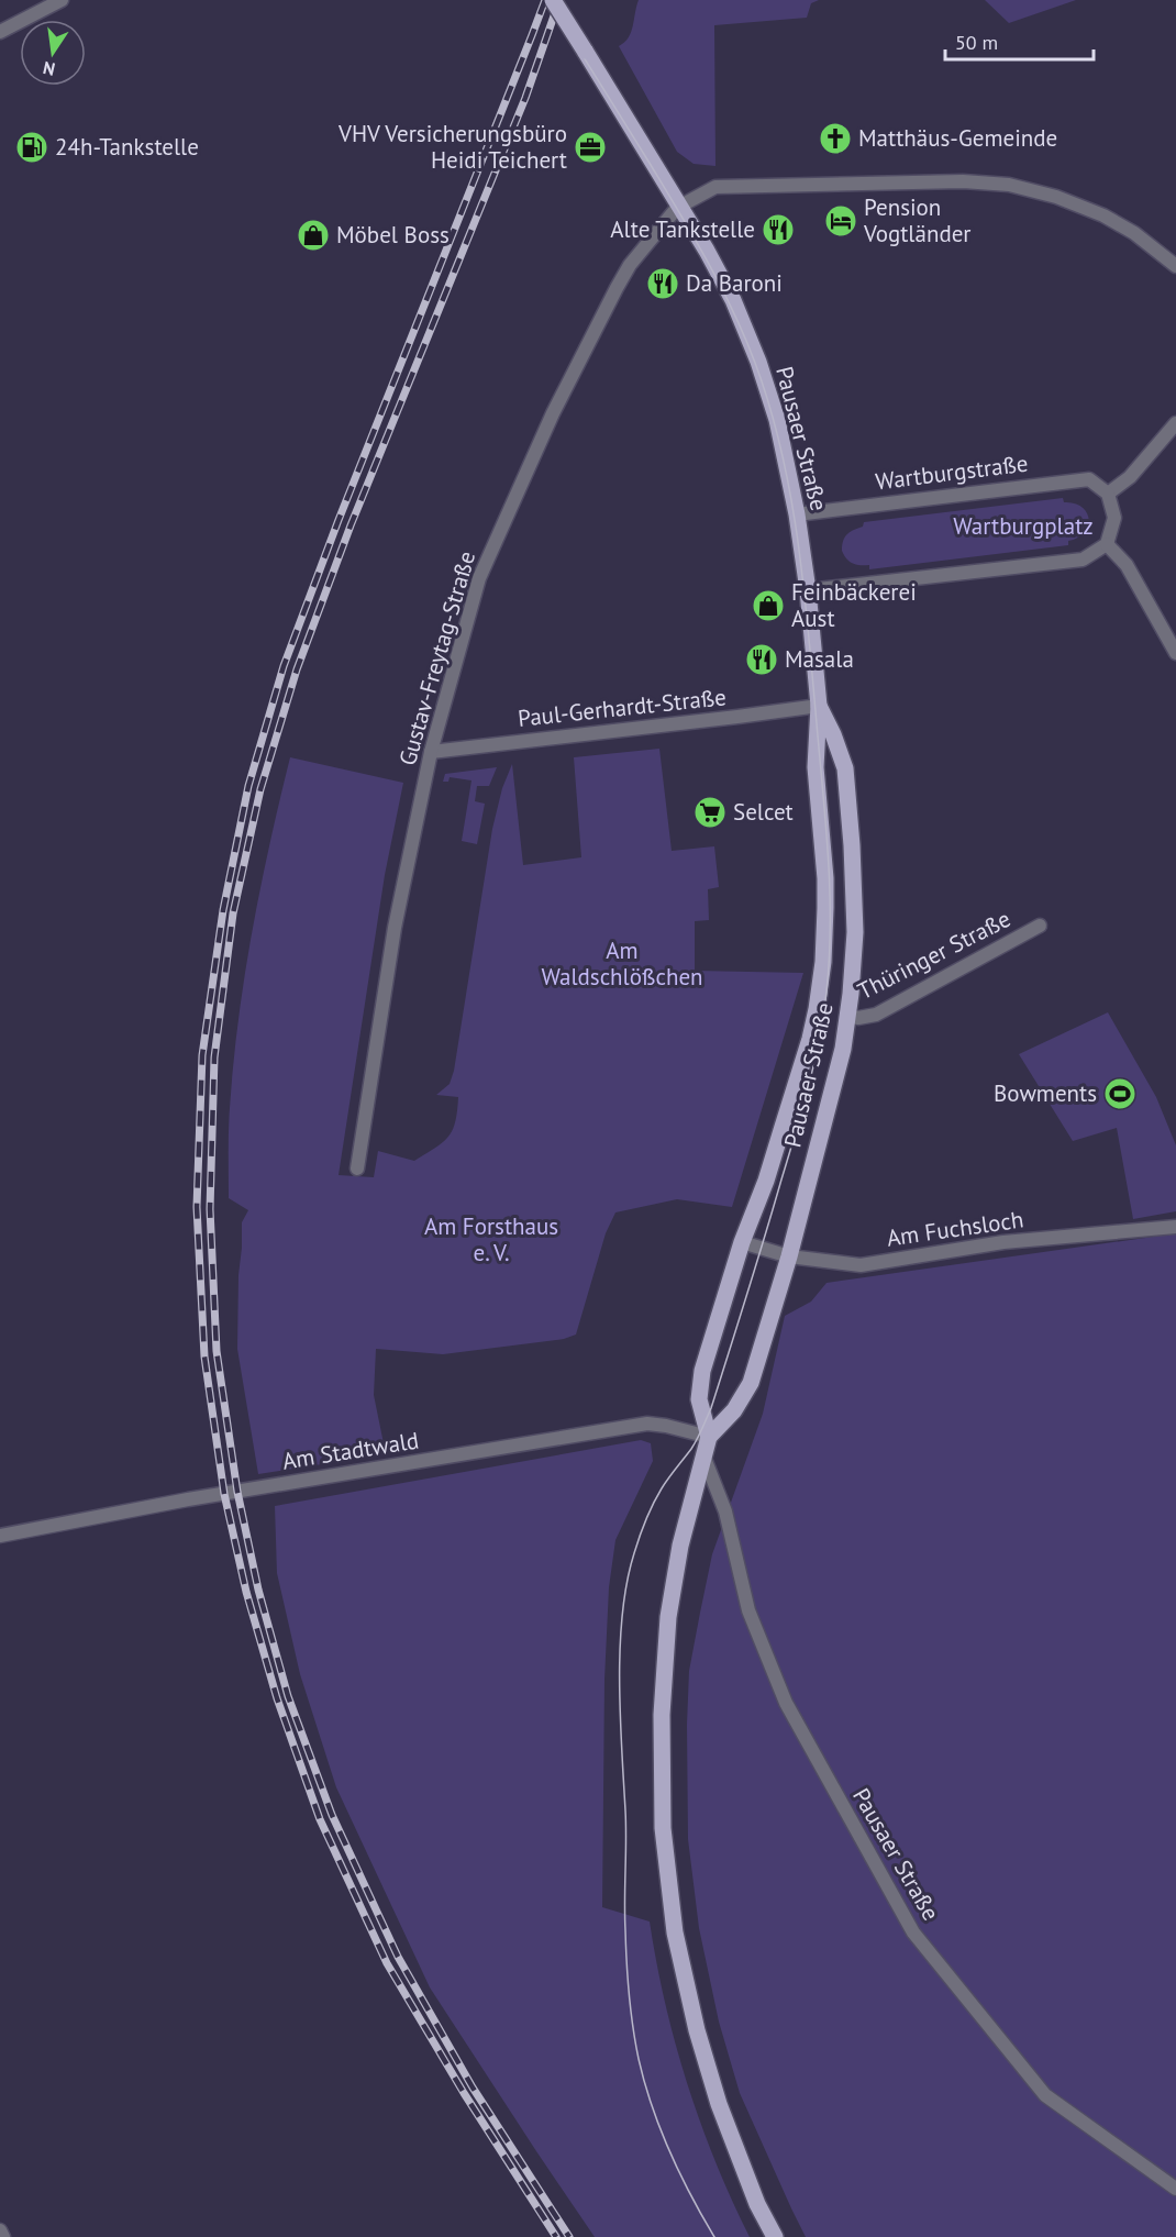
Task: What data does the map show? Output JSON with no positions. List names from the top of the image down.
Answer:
{
  "streets": {
    "main road": ["Pausaer Straße"],
    "street": [
      "Wartburgstraße",
      "Gustav-Freytag-Straße",
      "Paul-Gerhardt-Straße",
      "Thüringer Straße",
      "Am Fuchsloch",
      "Am Stadtwald"
    ]
  },
  "crossings": [
    ["Pausaer Straße", "Wartburgstraße"],
    ["Pausaer Straße", "Gustav-Freytag-Straße"],
    ["Pausaer Straße", "Paul-Gerhardt-Straße"],
    ["Pausaer Straße", "Thüringer Straße"],
    ["Pausaer Straße", "Am Fuchsloch"],
    ["Pausaer Straße", "Am Stadtwald"],
    ["Gustav-Freytag-Straße", "Paul-Gerhardt-Straße"]
  ],
  "parks": ["Wartburgplatz", "Am Waldschlößchen", "Am Forsthaus e. V."],
  "places": {
    "church": ["Matthäus-Gemeinde"],
    "fuel station": ["24h-Tankstelle"],
    "office": ["VHV Versicherungsbüro Heidi Teichert"],
    "hotel": ["Pension Vogtländer"],
    "restaurant": ["Alte Tankstelle", "Da Baroni", "Masala"],
    "shop": ["Möbel Boss", "Feinbäckerei Aust"],
    "supermarket": ["Selcet"],
    "sports": ["Bowments"]
  },
  "scale_bar": "50 m",
  "north": "bottom"
}
